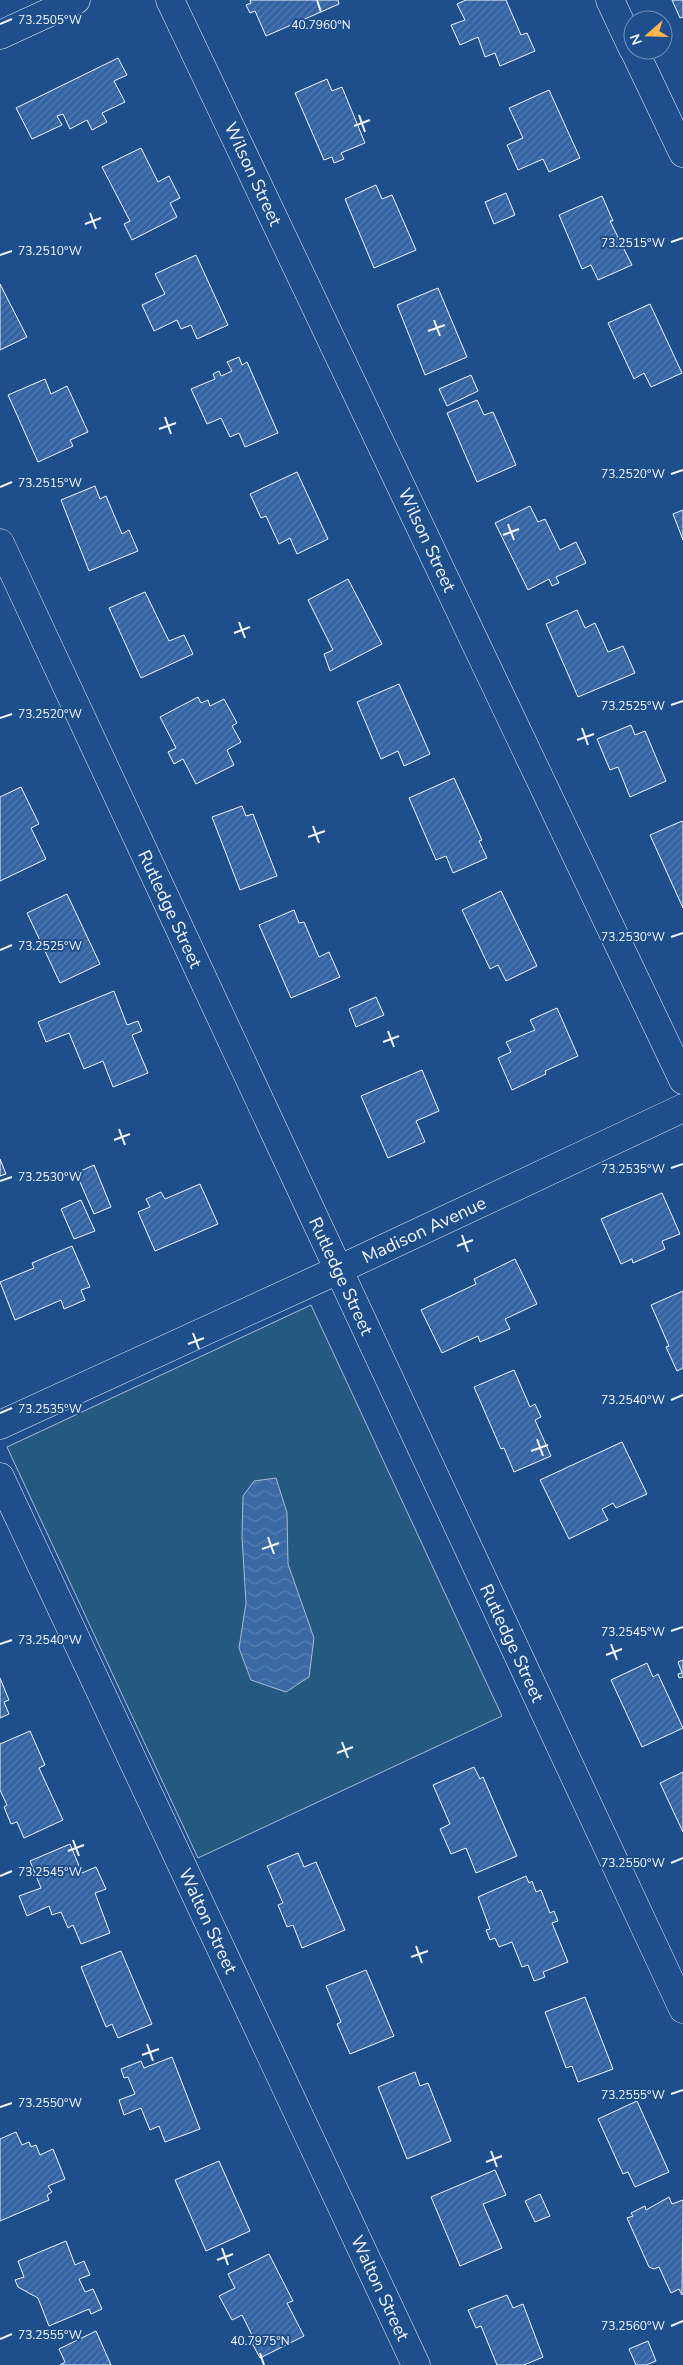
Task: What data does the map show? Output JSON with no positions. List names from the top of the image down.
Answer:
{
  "streets": {
    "street": [
      "Wilson Street",
      "Rutledge Street",
      "Madison Avenue",
      "Walton Street"
    ]
  },
  "crossings": [
    ["Rutledge Street", "Madison Avenue"]
  ],
  "north": "left",
  "coordinates": [
    "73.2505°W",
    "40.7960°N",
    "73.2515°W",
    "73.2510°W",
    "73.2520°W",
    "73.2525°W",
    "73.2530°W",
    "73.2535°W",
    "73.2540°W",
    "73.2545°W",
    "73.2550°W",
    "73.2555°W",
    "73.2560°W",
    "40.7975°N"
  ]
}
